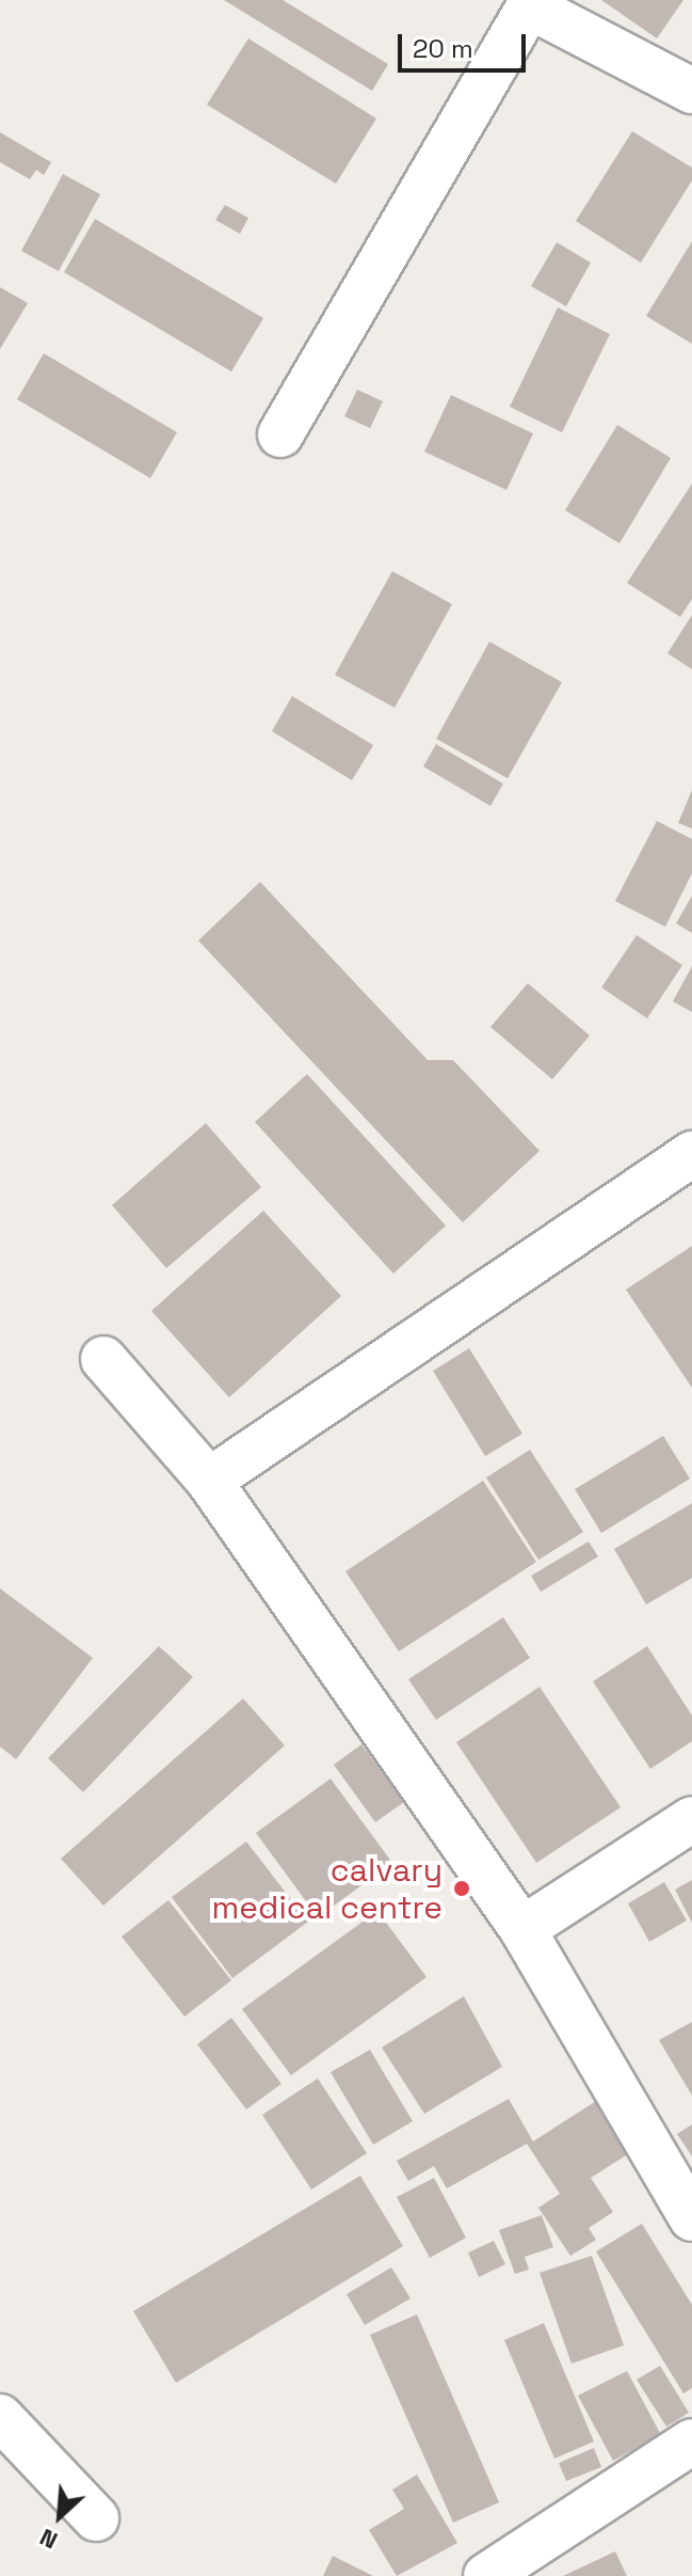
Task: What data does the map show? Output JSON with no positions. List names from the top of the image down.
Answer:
{
  "places": ["calvary medical centre"],
  "scale_bar": "20 m",
  "north": "bottom left"
}
